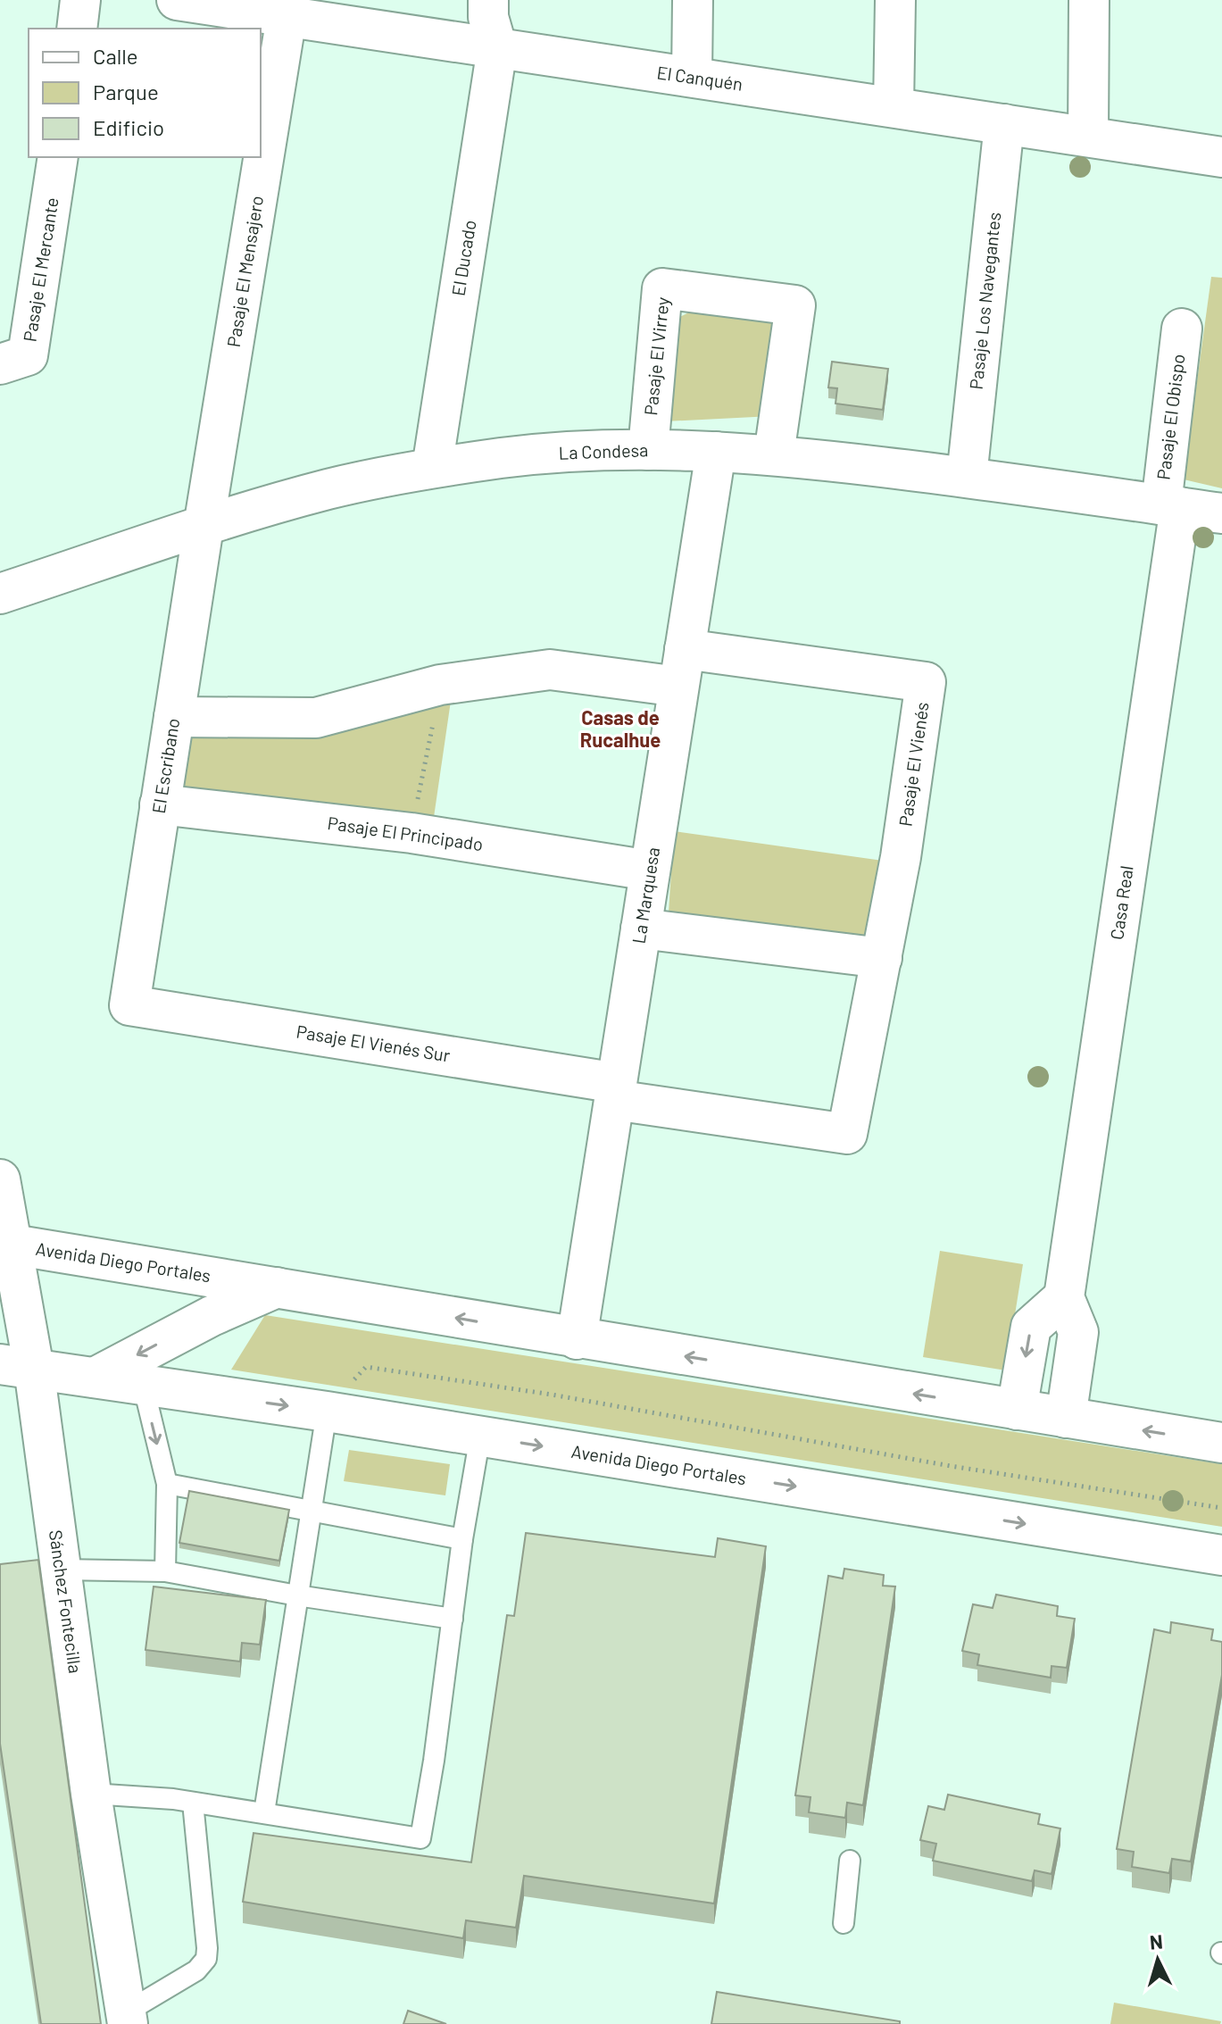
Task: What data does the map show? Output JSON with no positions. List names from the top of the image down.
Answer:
{
  "streets": {
    "street": [
      "El Canquén",
      "El Ducado",
      "Pasaje El Mercante",
      "Pasaje El Mensajero",
      "Pasaje Los Navegantes",
      "Pasaje El Virrey",
      "Pasaje El Obispo",
      "La Condesa",
      "Pasaje El Vienés",
      "El Escribano",
      "Pasaje El Principado",
      "La Marquesa",
      "Casa Real",
      "Pasaje El Vienés Sur",
      "Avenida Diego Portales",
      "Sánchez Fontecilla"
    ]
  },
  "crossings": [
    ["El Canquén", "El Ducado"],
    ["El Canquén", "Pasaje El Mensajero"],
    ["El Canquén", "Pasaje Los Navegantes"],
    ["El Ducado", "La Condesa"],
    ["Pasaje El Mensajero", "La Condesa"],
    ["Pasaje El Mensajero", "El Escribano"],
    ["Pasaje Los Navegantes", "La Condesa"],
    ["Pasaje El Virrey", "La Condesa"],
    ["Pasaje El Obispo", "La Condesa"],
    ["Pasaje El Obispo", "Casa Real"],
    ["La Condesa", "El Escribano"],
    ["La Condesa", "La Marquesa"],
    ["La Condesa", "Casa Real"],
    ["Pasaje El Vienés", "La Marquesa"],
    ["Pasaje El Vienés", "Pasaje El Vienés Sur"],
    ["El Escribano", "Pasaje El Principado"],
    ["El Escribano", "Pasaje El Vienés Sur"],
    ["Pasaje El Principado", "La Marquesa"],
    ["La Marquesa", "Pasaje El Vienés Sur"],
    ["La Marquesa", "Avenida Diego Portales"],
    ["Avenida Diego Portales", "Sánchez Fontecilla"]
  ],
  "districts": ["Casas de Rucalhue"],
  "legend": ["Calle", "Parque", "Edificio"],
  "north": "top"
}
